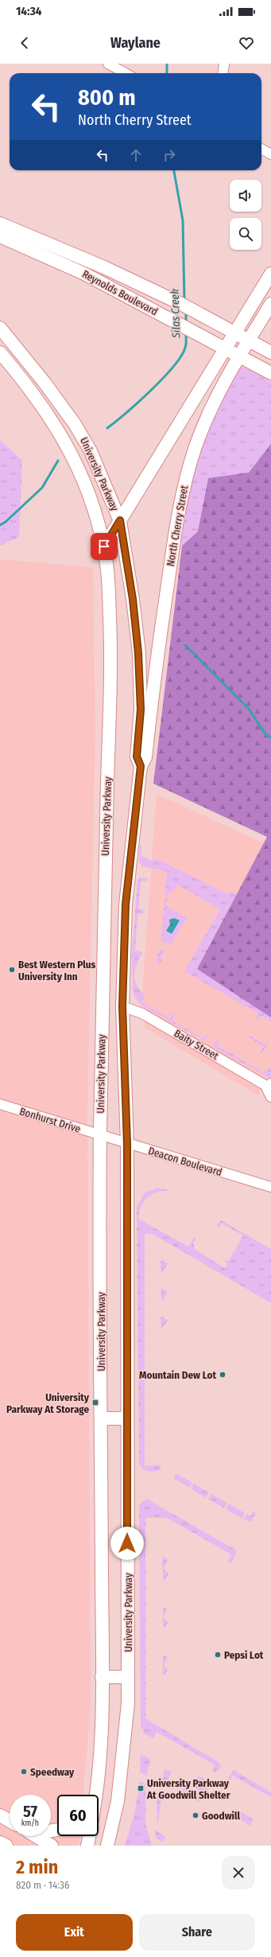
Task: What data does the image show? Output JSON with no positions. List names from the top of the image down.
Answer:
{
  "streets": {
    "main road": ["Reynolds Boulevard", "University Parkway", "North Cherry Street"],
    "street": ["Baity Street", "Bonhurst Drive", "Deacon Boulevard"]
  },
  "crossings": [
    ["Reynolds Boulevard", "North Cherry Street"],
    ["University Parkway", "North Cherry Street"],
    ["University Parkway", "Baity Street"],
    ["University Parkway", "Bonhurst Drive"],
    ["University Parkway", "Deacon Boulevard"],
    ["Bonhurst Drive", "Deacon Boulevard"]
  ],
  "water": ["Silas Creek"],
  "places": {
    "other": [
      "Best Western Plus University Inn",
      "Mountain Dew Lot",
      "Pepsi Lot",
      "Speedway",
      "Goodwill"
    ],
    "transit": ["University Parkway At Storage", "University Parkway At Goodwill Shelter"]
  },
  "page": {
    "status": "14:34",
    "header": "Waylane",
    "turn": ["800 m", "North Cherry Street"],
    "speed": "57 km/h",
    "limit": "60",
    "heading": ["2 min", "820 m · 14:36"],
    "buttons": ["Exit", "Share"]
  }
}
